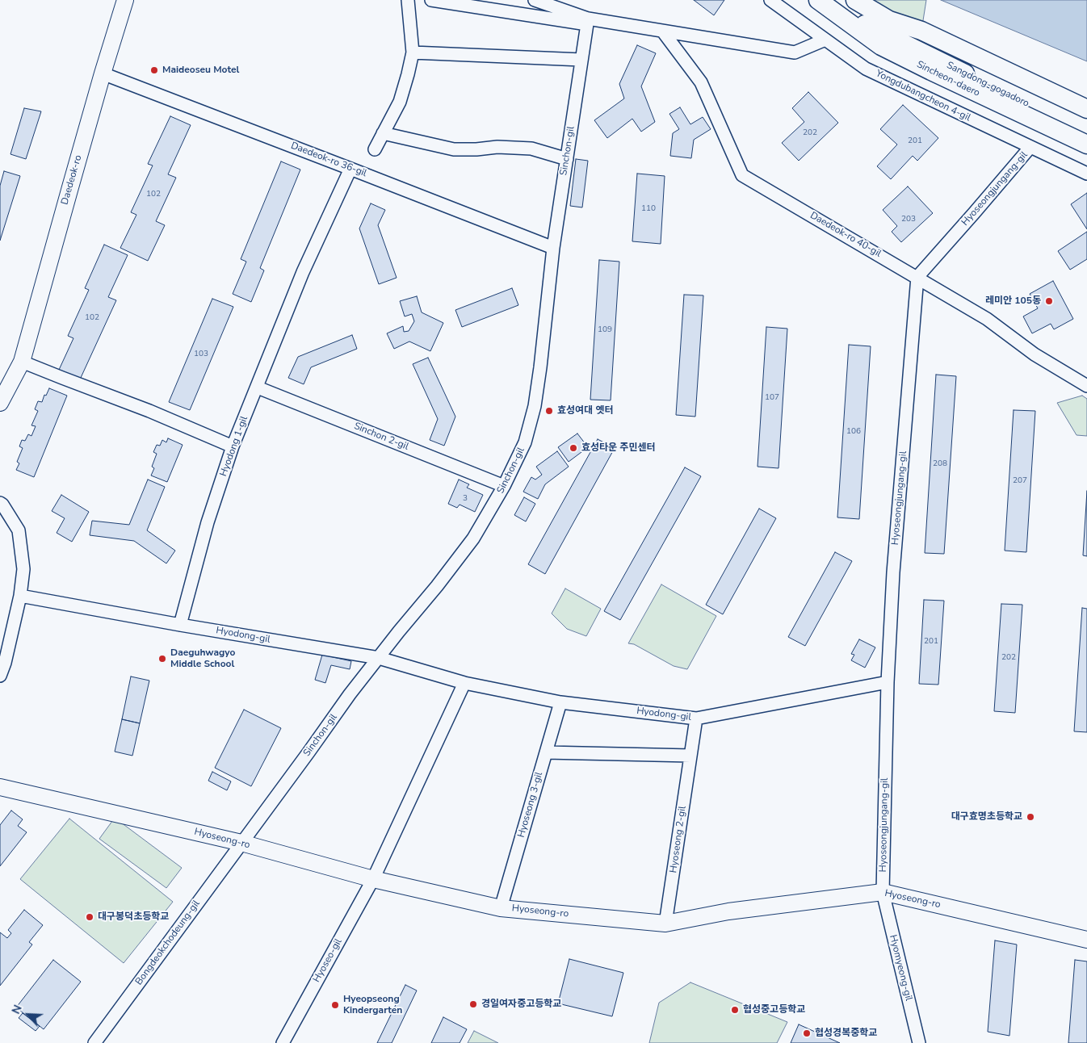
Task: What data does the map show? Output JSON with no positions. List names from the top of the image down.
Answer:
{
  "streets": {
    "highway": ["Sincheon-daero", "Sangdong-gogadoro"],
    "main road": ["Daedeok-ro", "Hyoseong-ro"],
    "street": [
      "Yongdubangcheon 4-gil",
      "Sinchon-gil",
      "Daedeok-ro 36-gil",
      "Hyoseongjungang-gil",
      "Daedeok-ro 40-gil",
      "Sinchon 2-gil",
      "Hyodong 1-gil",
      "Hyodong-gil",
      "Hyoseong 3-gil",
      "Hyoseong 2-gil",
      "Bongdeokchodeung-gil",
      "Hyoseo-gil",
      "Hyomyeong-gil"
    ]
  },
  "crossings": [
    ["Sincheon-daero", "Sangdong-gogadoro"],
    ["Yongdubangcheon 4-gil", "Hyoseongjungang-gil"],
    ["Sinchon-gil", "Daedeok-ro 36-gil"],
    ["Sinchon-gil", "Sinchon 2-gil"],
    ["Sinchon-gil", "Hyodong-gil"],
    ["Sinchon-gil", "Hyoseong-ro"],
    ["Sinchon-gil", "Bongdeokchodeung-gil"],
    ["Daedeok-ro 36-gil", "Daedeok-ro"],
    ["Daedeok-ro 36-gil", "Hyodong 1-gil"],
    ["Hyoseongjungang-gil", "Daedeok-ro 40-gil"],
    ["Hyoseongjungang-gil", "Hyodong-gil"],
    ["Hyoseongjungang-gil", "Hyoseong-ro"],
    ["Hyoseongjungang-gil", "Hyomyeong-gil"],
    ["Sinchon 2-gil", "Hyodong 1-gil"],
    ["Hyodong 1-gil", "Hyodong-gil"],
    ["Hyodong-gil", "Hyoseong 3-gil"],
    ["Hyodong-gil", "Hyoseong 2-gil"],
    ["Hyoseong 3-gil", "Hyoseong-ro"],
    ["Hyoseong-ro", "Hyoseong 2-gil"],
    ["Hyoseong-ro", "Bongdeokchodeung-gil"],
    ["Hyoseong-ro", "Hyoseo-gil"],
    ["Hyoseong-ro", "Hyomyeong-gil"]
  ],
  "places": [
    "Maideoseu Motel",
    "레미안 105동",
    "효성여대 옛터",
    "효성타운 주민센터",
    "Daeguhwagyo Middle School",
    "대구효명초등학교",
    "대구봉덕초등학교",
    "경일여자중고등학교",
    "Hyeopseong Kindergarten",
    "협성중고등학교",
    "협성경복중학교"
  ],
  "house_numbers": [
    "202",
    "201",
    "102",
    "110",
    "203",
    "102",
    "109",
    "103",
    "107",
    "106",
    "208",
    "207",
    "3",
    "201",
    "202"
  ],
  "north": "top left"
}
